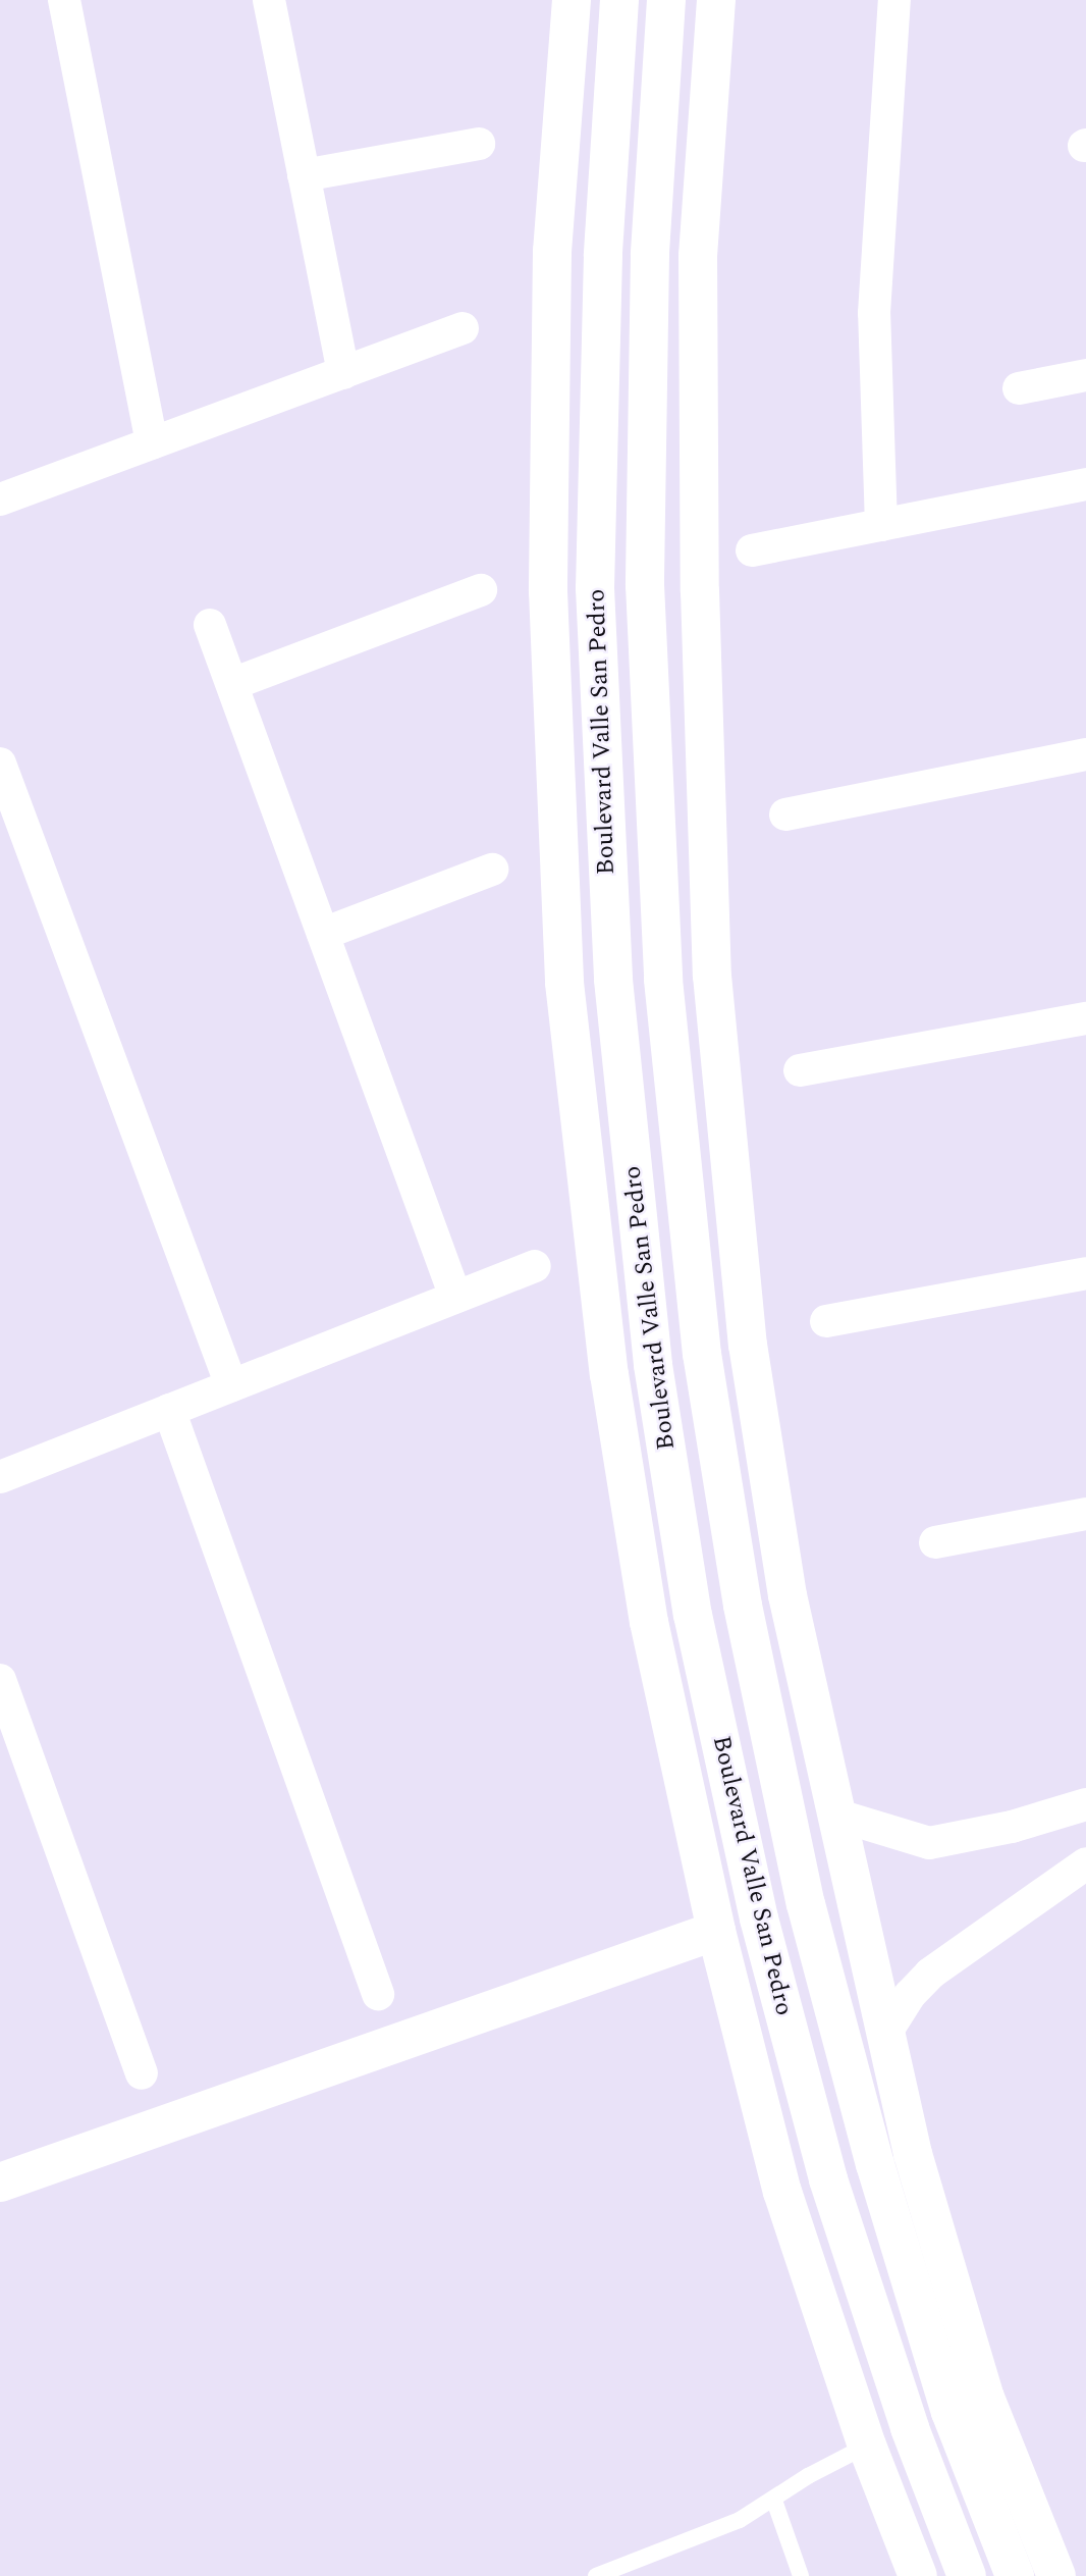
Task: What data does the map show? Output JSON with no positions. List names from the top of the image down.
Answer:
{
  "streets": {
    "main road": ["Boulevard Valle San Pedro"]
  }
}
